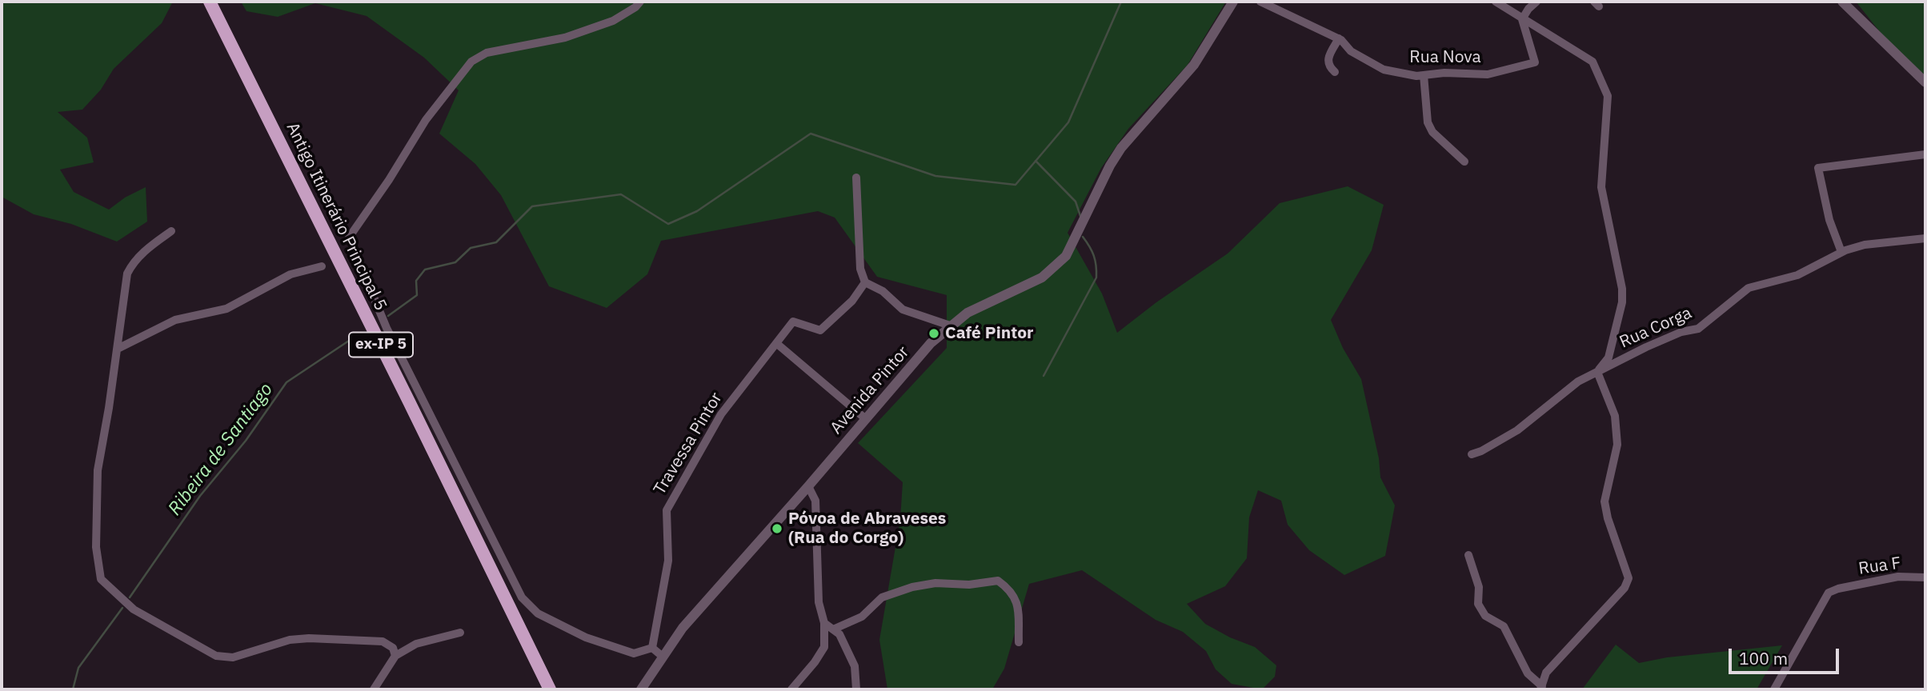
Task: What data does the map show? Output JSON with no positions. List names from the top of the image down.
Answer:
{
  "streets": {
    "highway": ["Antigo Itinerário Principal 5", "ex-IP 5"],
    "street": [
      "Rua Nova",
      "Rua Corga",
      "Avenida Pintor",
      "Travessa Pintor",
      "Rua F"
    ]
  },
  "water": ["Ribeira de Santiago"],
  "places": ["Café Pintor", "Póvoa de Abraveses (Rua do Corgo)"],
  "scale_bar": "100 m"
}
